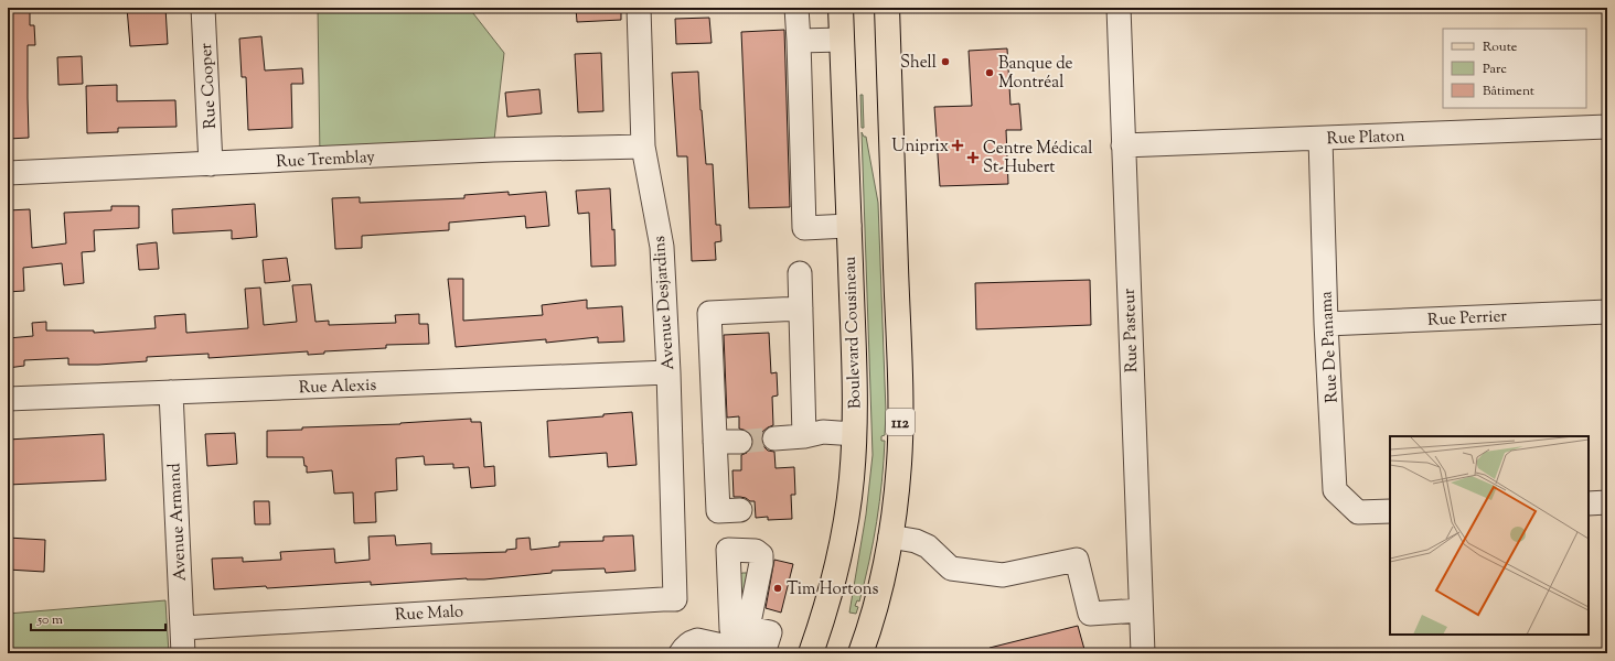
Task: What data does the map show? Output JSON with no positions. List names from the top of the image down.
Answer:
{
  "streets": {
    "main road": ["Boulevard Cousineau", "112"],
    "street": [
      "Rue Cooper",
      "Rue Platon",
      "Rue Tremblay",
      "Avenue Desjardins",
      "Rue Perrier",
      "Rue Pasteur",
      "Rue De Panama",
      "Rue Alexis",
      "Avenue Armand",
      "Rue Malo"
    ]
  },
  "crossings": [
    ["Rue Cooper", "Rue Tremblay"],
    ["Rue Platon", "Rue Pasteur"],
    ["Rue Platon", "Rue De Panama"],
    ["Rue Tremblay", "Avenue Desjardins"],
    ["Avenue Desjardins", "Rue Alexis"],
    ["Avenue Desjardins", "Rue Malo"],
    ["Rue Perrier", "Rue De Panama"],
    ["Rue Alexis", "Avenue Armand"],
    ["Avenue Armand", "Rue Malo"]
  ],
  "places": {
    "other": ["Shell", "Banque de Montréal", "Tim Hortons"],
    "health": ["Uniprix", "Centre Médical St-Hubert"]
  },
  "legend": ["Route", "Parc", "Bâtiment"],
  "scale_bar": "50 m"
}
